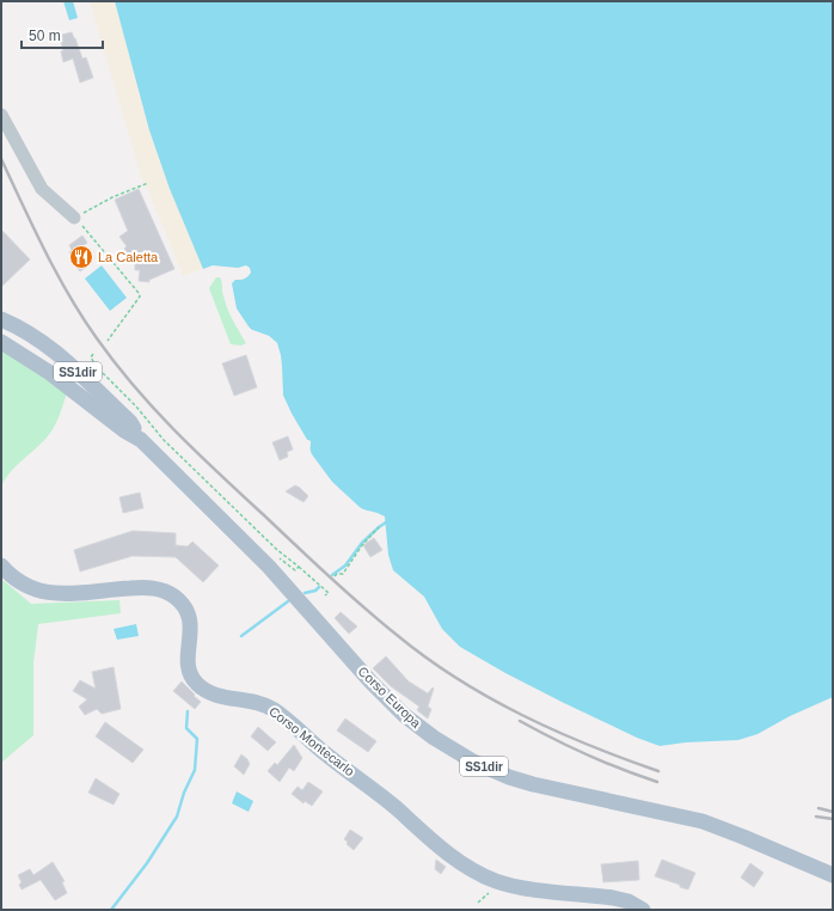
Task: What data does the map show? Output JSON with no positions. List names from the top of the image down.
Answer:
{
  "streets": {
    "main road": ["SS1dir", "Corso Europa", "Corso Montecarlo"]
  },
  "places": {
    "restaurant": ["La Caletta"]
  },
  "scale_bar": "50 m"
}
